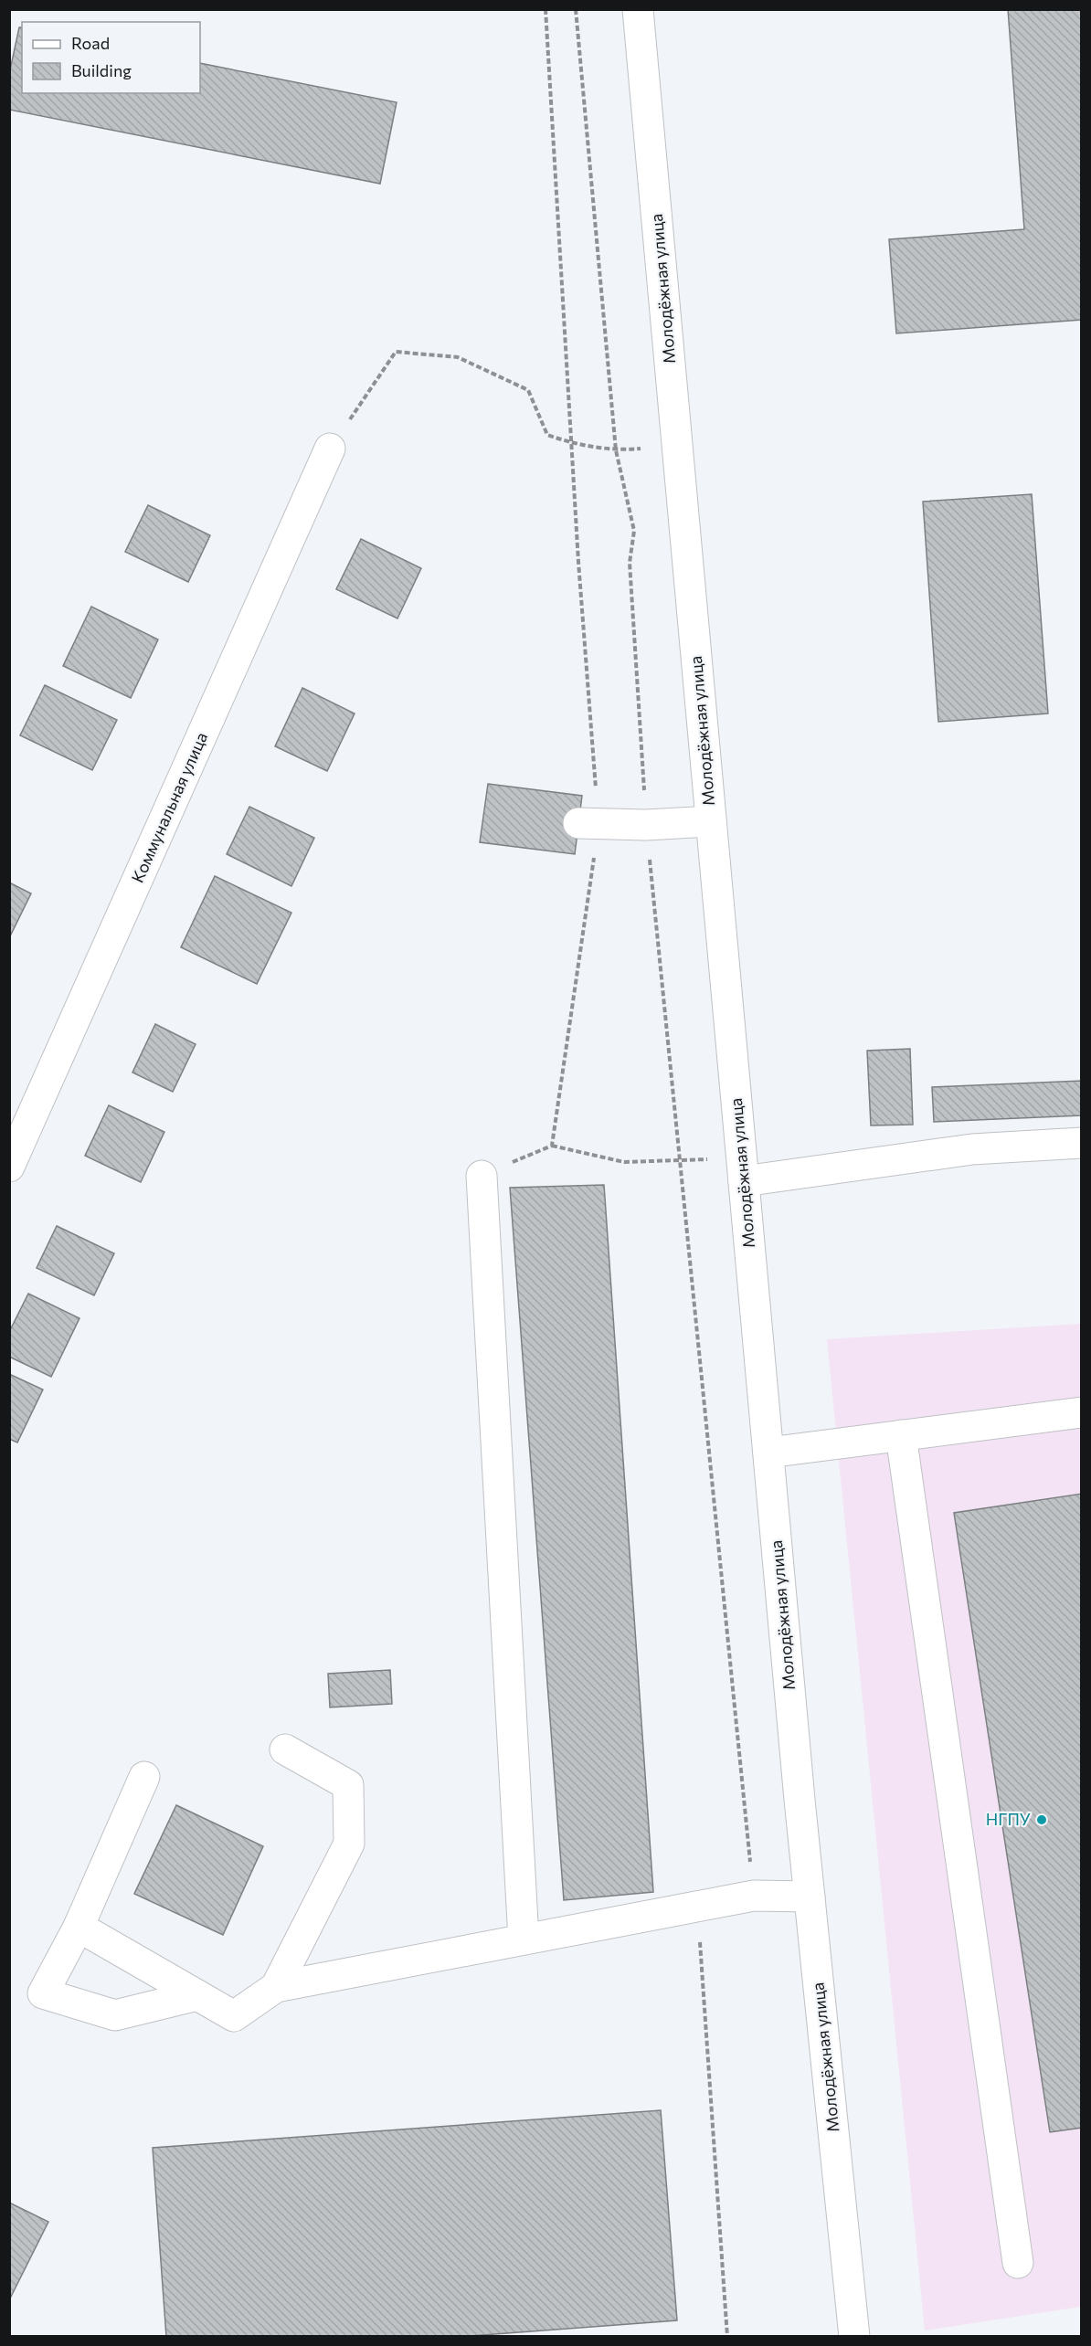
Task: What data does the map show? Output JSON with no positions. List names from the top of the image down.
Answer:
{
  "streets": {
    "street": ["Молодёжная улица", "Коммунальная улица"]
  },
  "places": ["НГПУ"],
  "legend": ["Road", "Building"]
}
